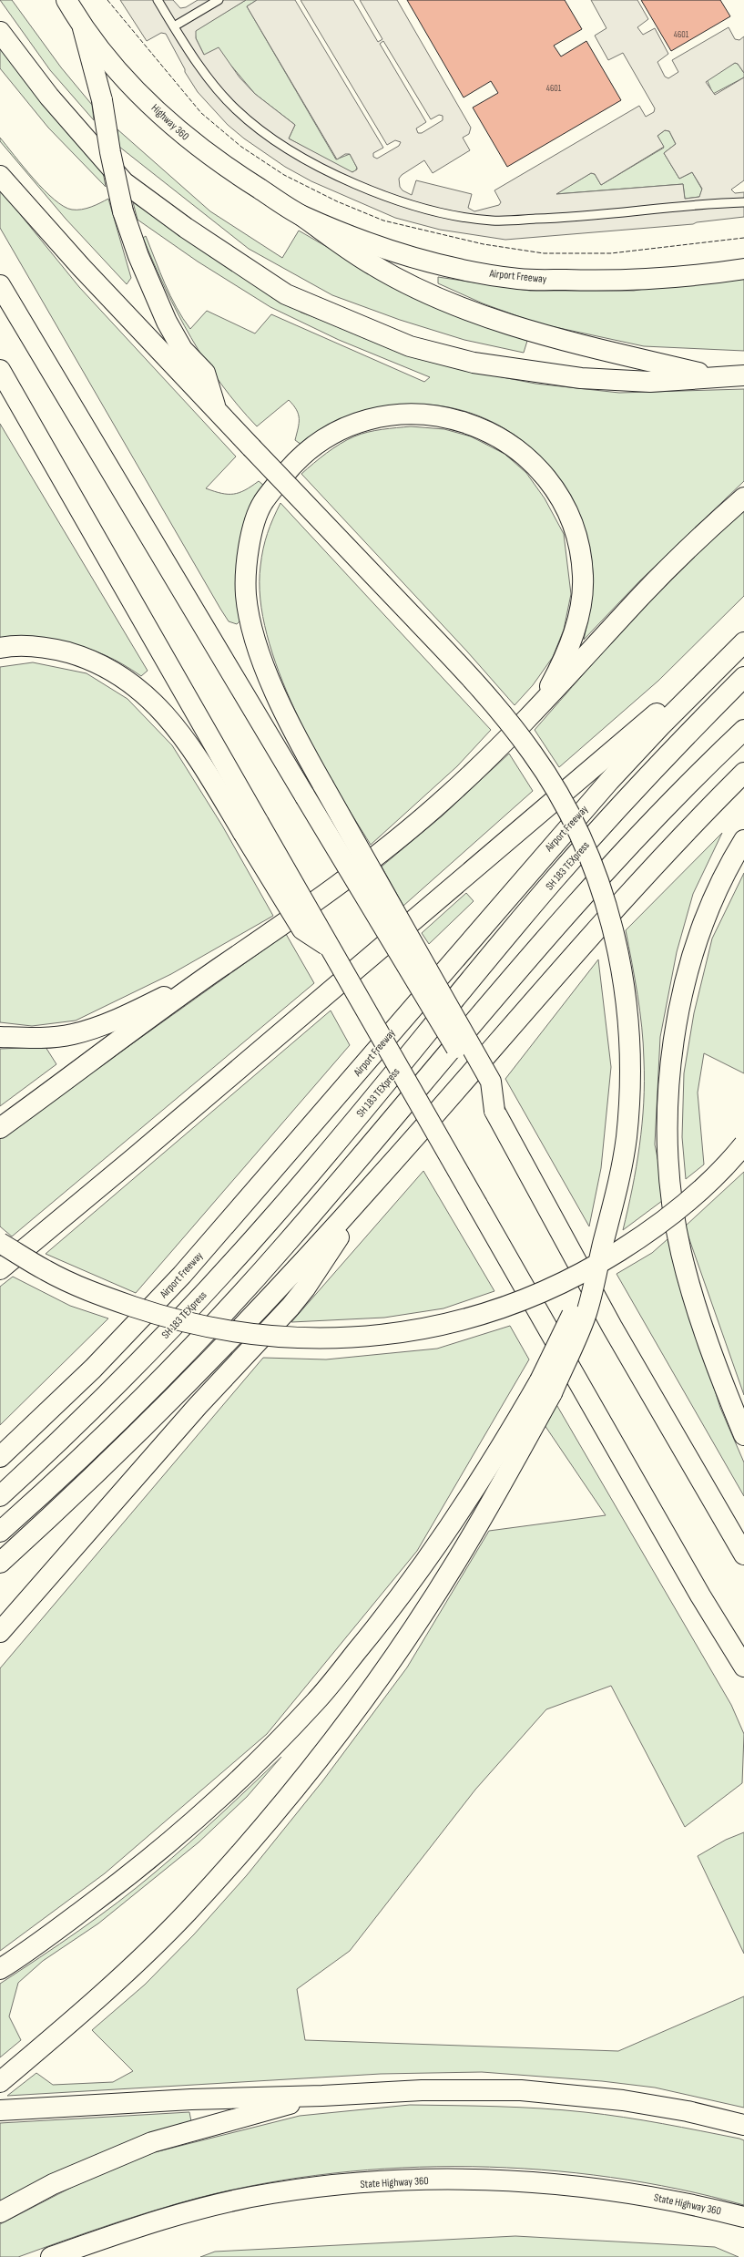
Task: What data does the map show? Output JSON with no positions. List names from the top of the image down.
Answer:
{
  "streets": {
    "main road": [
      "Highway 360",
      "Airport Freeway",
      "SH 183 TEXpress",
      "State Highway 360"
    ]
  },
  "crossings": [
    ["Highway 360", "Airport Freeway"]
  ],
  "house_numbers": ["4601", "4601"]
}
